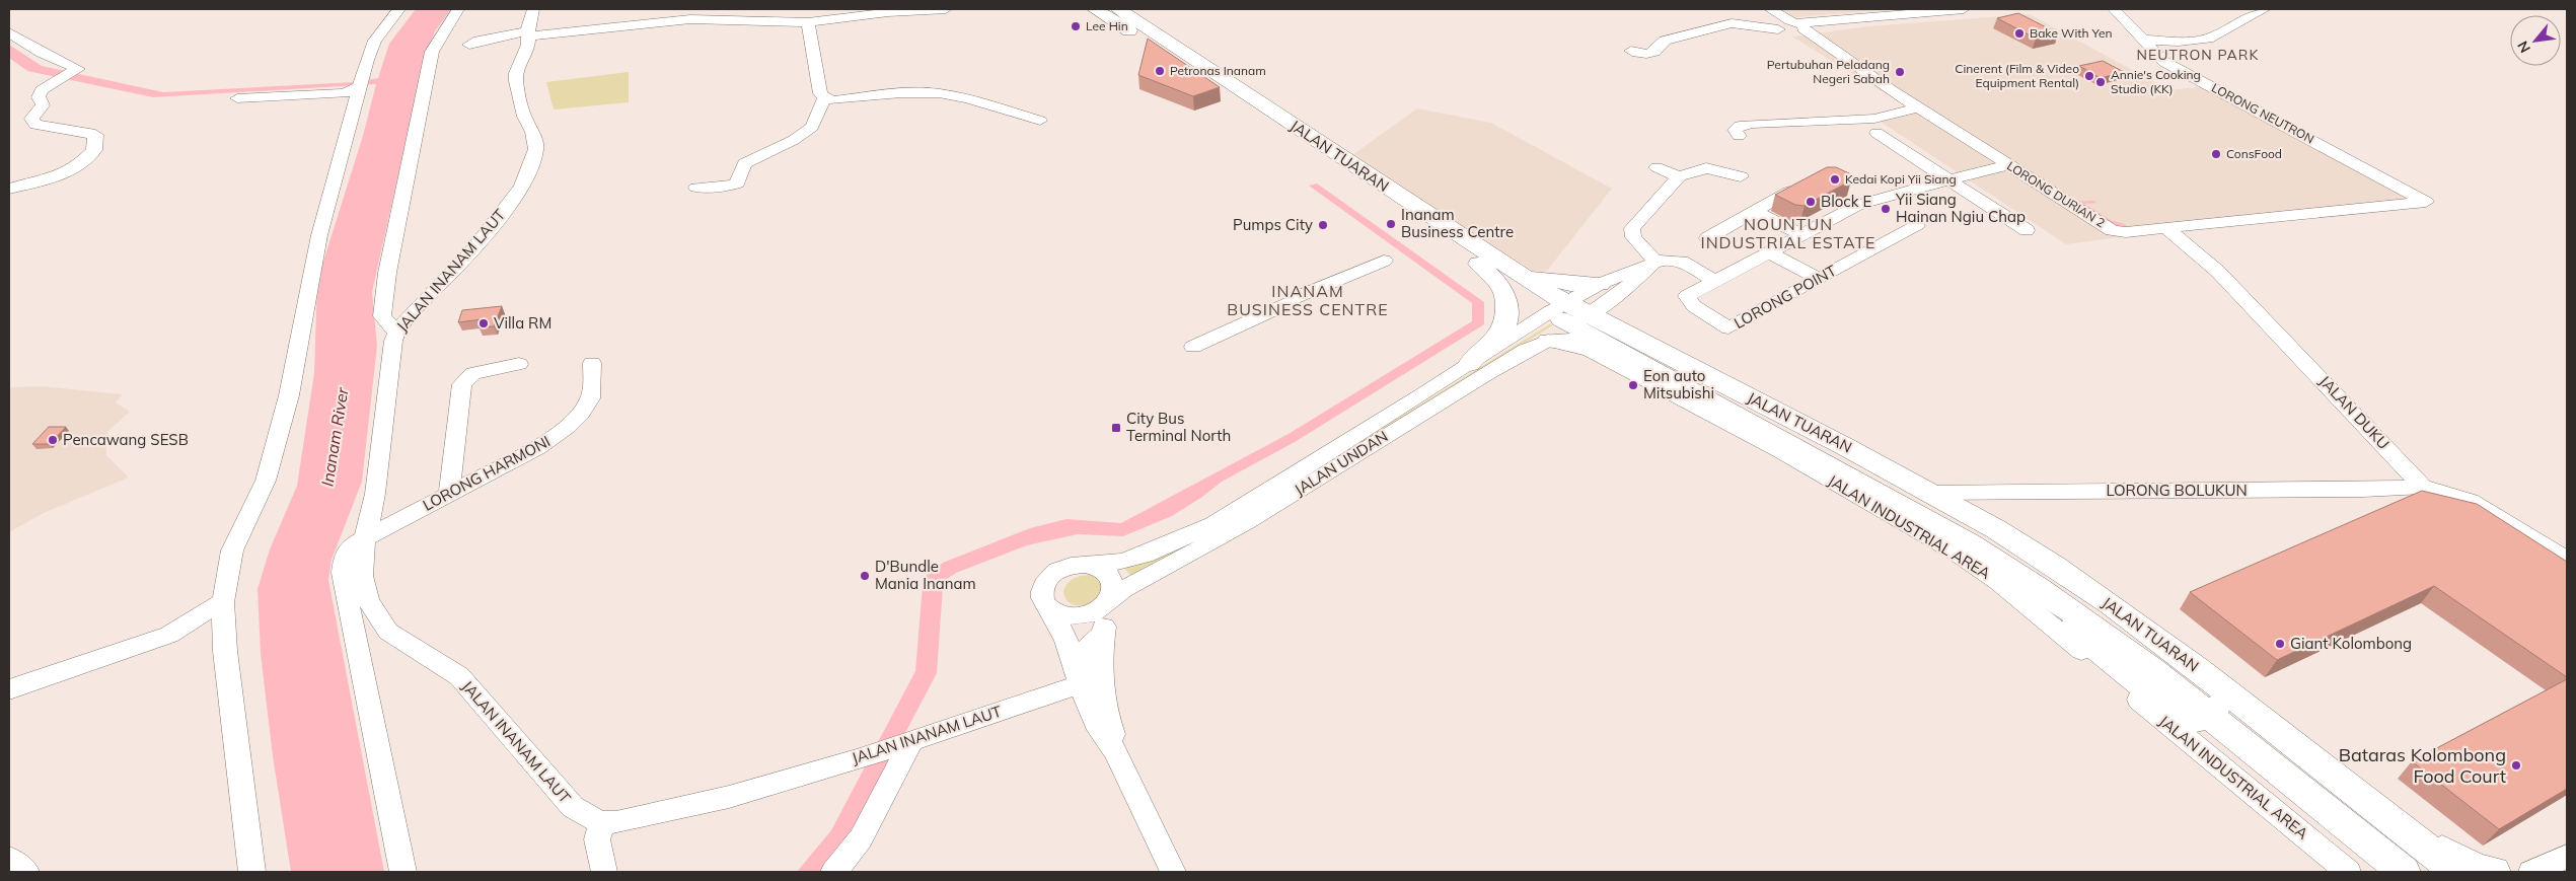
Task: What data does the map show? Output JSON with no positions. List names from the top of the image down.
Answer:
{
  "streets": {
    "main road": ["JALAN TUARAN"],
    "street": [
      "LORONG NEUTRON",
      "LORONG DURIAN 2",
      "JALAN INANAM LAUT",
      "LORONG POINT",
      "JALAN DUKU",
      "JALAN UNDAN",
      "LORONG HARMONI",
      "LORONG BOLUKUN",
      "JALAN INDUSTRIAL AREA"
    ]
  },
  "crossings": [
    ["LORONG NEUTRON", "LORONG DURIAN 2"],
    ["JALAN TUARAN", "JALAN UNDAN"],
    ["JALAN TUARAN", "LORONG BOLUKUN"],
    ["LORONG DURIAN 2", "JALAN DUKU"],
    ["JALAN INANAM LAUT", "LORONG HARMONI"],
    ["JALAN DUKU", "LORONG BOLUKUN"]
  ],
  "districts": ["NEUTRON PARK", "NOUNTUN INDUSTRIAL ESTATE", "INANAM BUSINESS CENTRE"],
  "water": ["Inanam River"],
  "places": {
    "other": [
      "Lee Hin",
      "Bake With Yen",
      "Petronas Inanam",
      "Pertubuhan Peladang Negeri Sabah",
      "Cinerent (Film & Video Equipment Rental)",
      "Annie's Cooking Studio (KK)",
      "ConsFood",
      "Kedai Kopi Yii Siang",
      "Block E",
      "Yii Siang Hainan Ngiu Chap",
      "Inanam Business Centre",
      "Pumps City",
      "Villa RM",
      "Eon auto Mitsubishi",
      "Pencawang SESB",
      "D'Bundle Mania Inanam",
      "Giant Kolombong",
      "Bataras Kolombong Food Court"
    ],
    "transit": ["City Bus Terminal North"]
  },
  "north": "bottom left"
}
